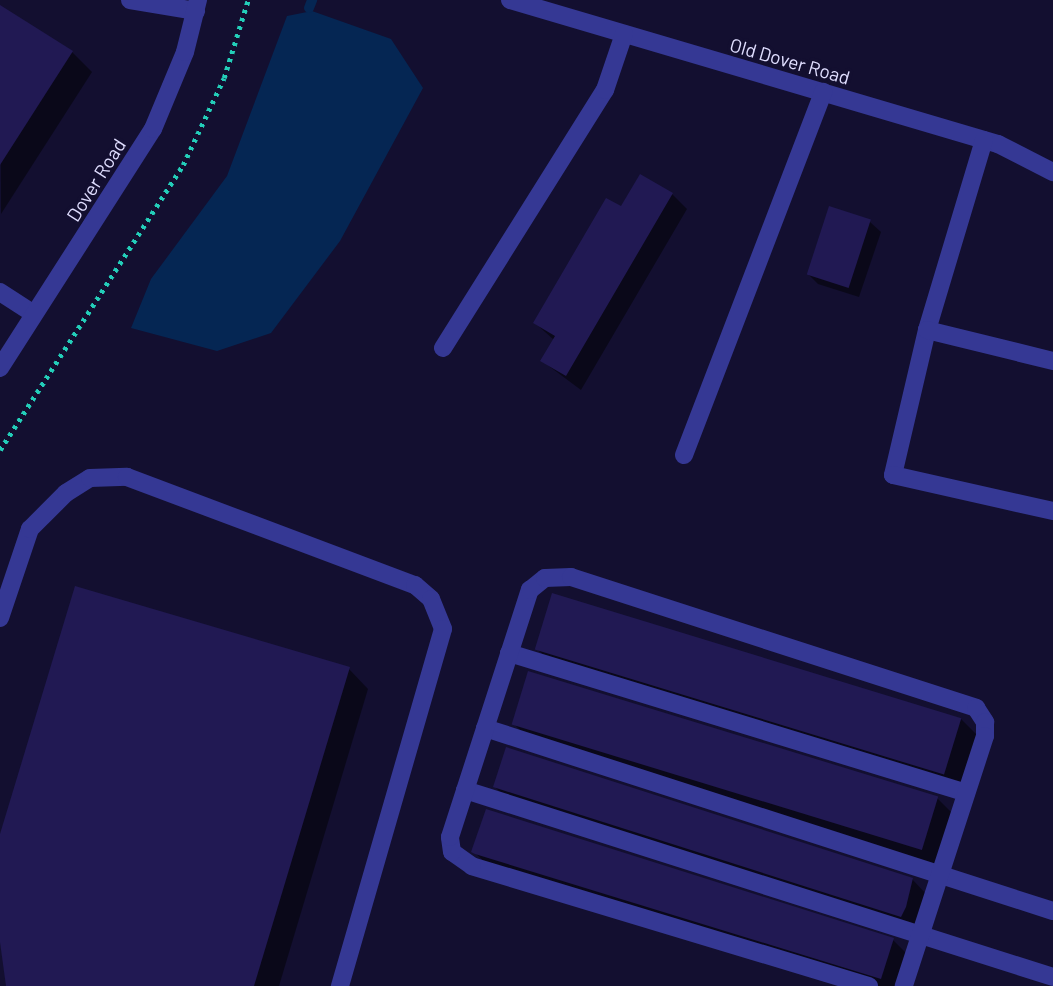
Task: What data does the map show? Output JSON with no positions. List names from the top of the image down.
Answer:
{
  "streets": {
    "street": ["Old Dover Road", "Dover Road"]
  }
}
